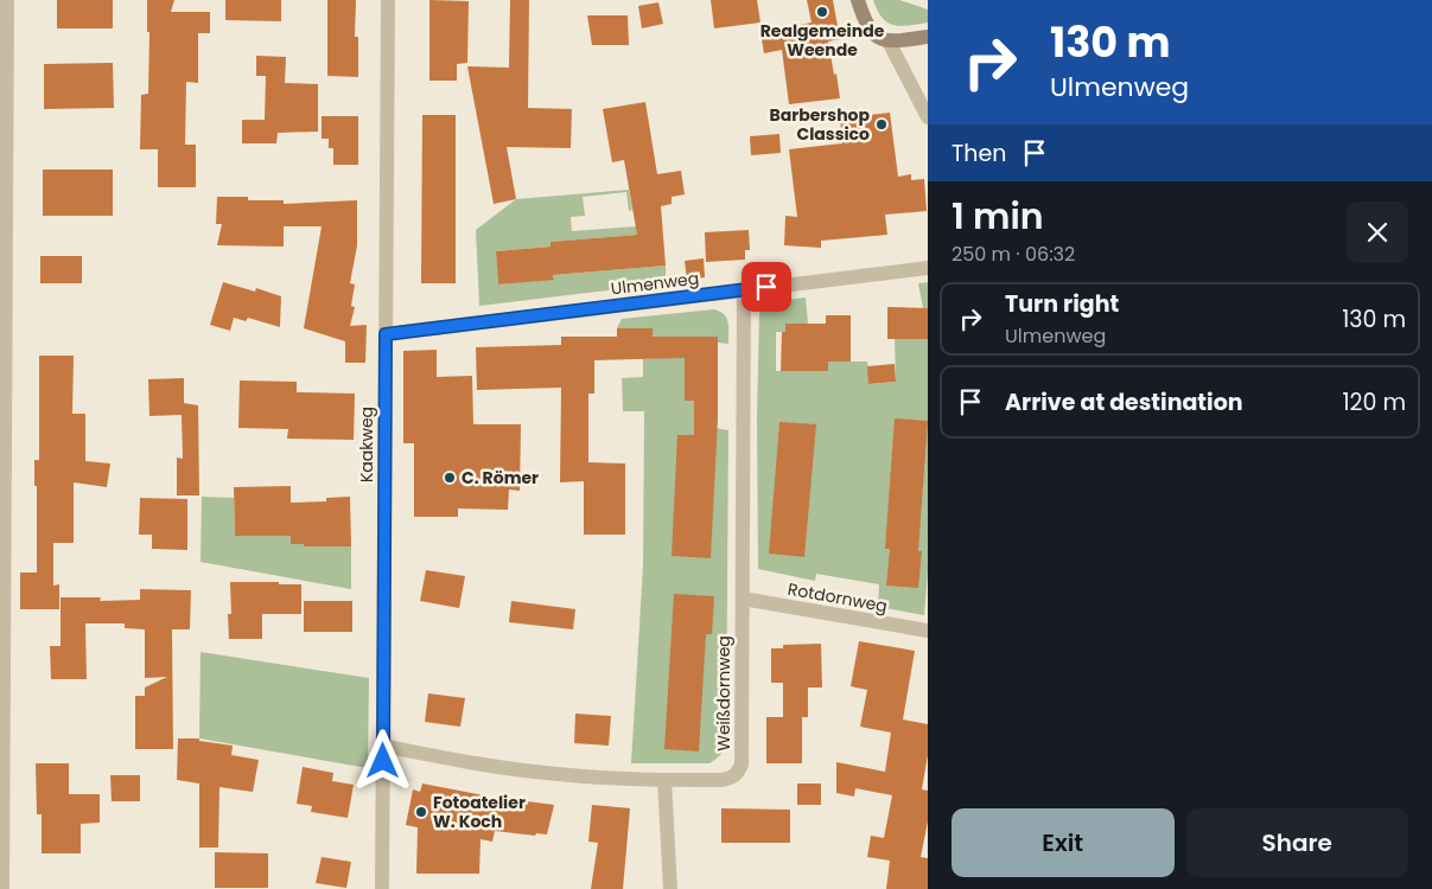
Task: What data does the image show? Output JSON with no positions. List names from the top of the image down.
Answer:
{
  "streets": {
    "street": [
      "Ulmenweg",
      "Kaakweg",
      "Rotdornweg",
      "Weißdornweg"
    ]
  },
  "crossings": [
    ["Ulmenweg", "Kaakweg"],
    ["Ulmenweg", "Weißdornweg"],
    ["Kaakweg", "Weißdornweg"],
    ["Rotdornweg", "Weißdornweg"]
  ],
  "places": [
    "Realgemeinde Weende",
    "Barbershop Classico",
    "C. Römer",
    "Fotoatelier W. Koch"
  ],
  "page": {
    "turn": ["130 m", "Ulmenweg"],
    "then": "Then",
    "heading": ["1 min", "250 m · 06:32"],
    "list": [
      {
        "name": "Turn right",
        "note": "Ulmenweg",
        "value": "130 m"
      },
      {
        "name": "Arrive at destination",
        "value": "120 m"
      }
    ],
    "buttons": ["Exit", "Share"]
  }
}
